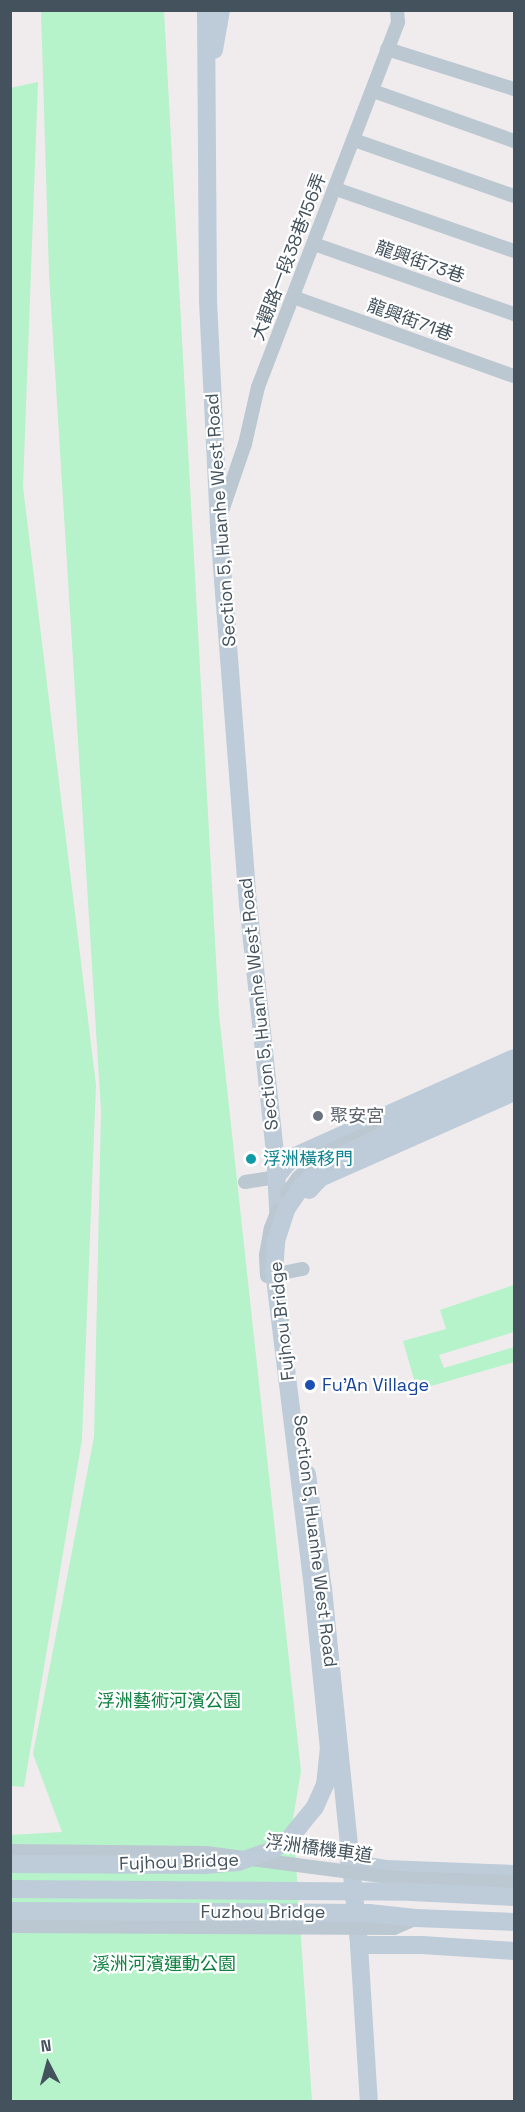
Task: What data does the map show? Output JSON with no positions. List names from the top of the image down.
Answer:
{
  "streets": {
    "main road": ["Section 5, Huanhe West Road", "Fujhou Bridge", "Fuzhou Bridge"],
    "street": [
      "大觀路一段38巷156弄",
      "龍興街73巷",
      "龍興街71巷",
      "浮洲橋機車道"
    ]
  },
  "crossings": [
    ["大觀路一段38巷156弄", "龍興街73巷"],
    ["大觀路一段38巷156弄", "龍興街71巷"],
    ["大觀路一段38巷156弄", "Section 5, Huanhe West Road"]
  ],
  "parks": ["浮洲藝術河濱公園", "溪洲河濱運動公園"],
  "places": ["聚安宮", "浮洲橫移門", "Fu'An Village"],
  "north": "top"
}
